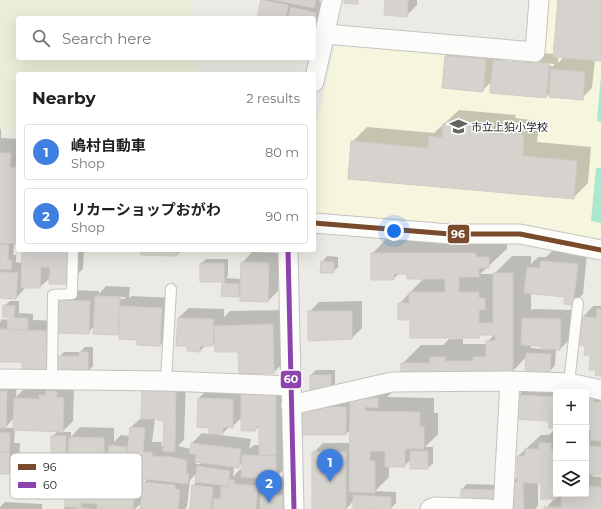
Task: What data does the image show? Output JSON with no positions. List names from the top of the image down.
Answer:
{
  "places": {
    "school or university": ["市立上狛小学校"]
  },
  "lines": ["transit line 96", "transit line 60"],
  "legend": ["96", "60"],
  "page": {
    "search": "Search here",
    "heading": ["Nearby", "2 results"],
    "list": [
      {
        "mark": "1",
        "name": "嶋村自動車",
        "note": "Shop",
        "value": "80 m"
      },
      {
        "mark": "2",
        "name": "リカーショップおがわ",
        "note": "Shop",
        "value": "90 m"
      }
    ],
    "map_buttons": ["+", "−"],
    "pins": ["1", "2"]
  }
}
